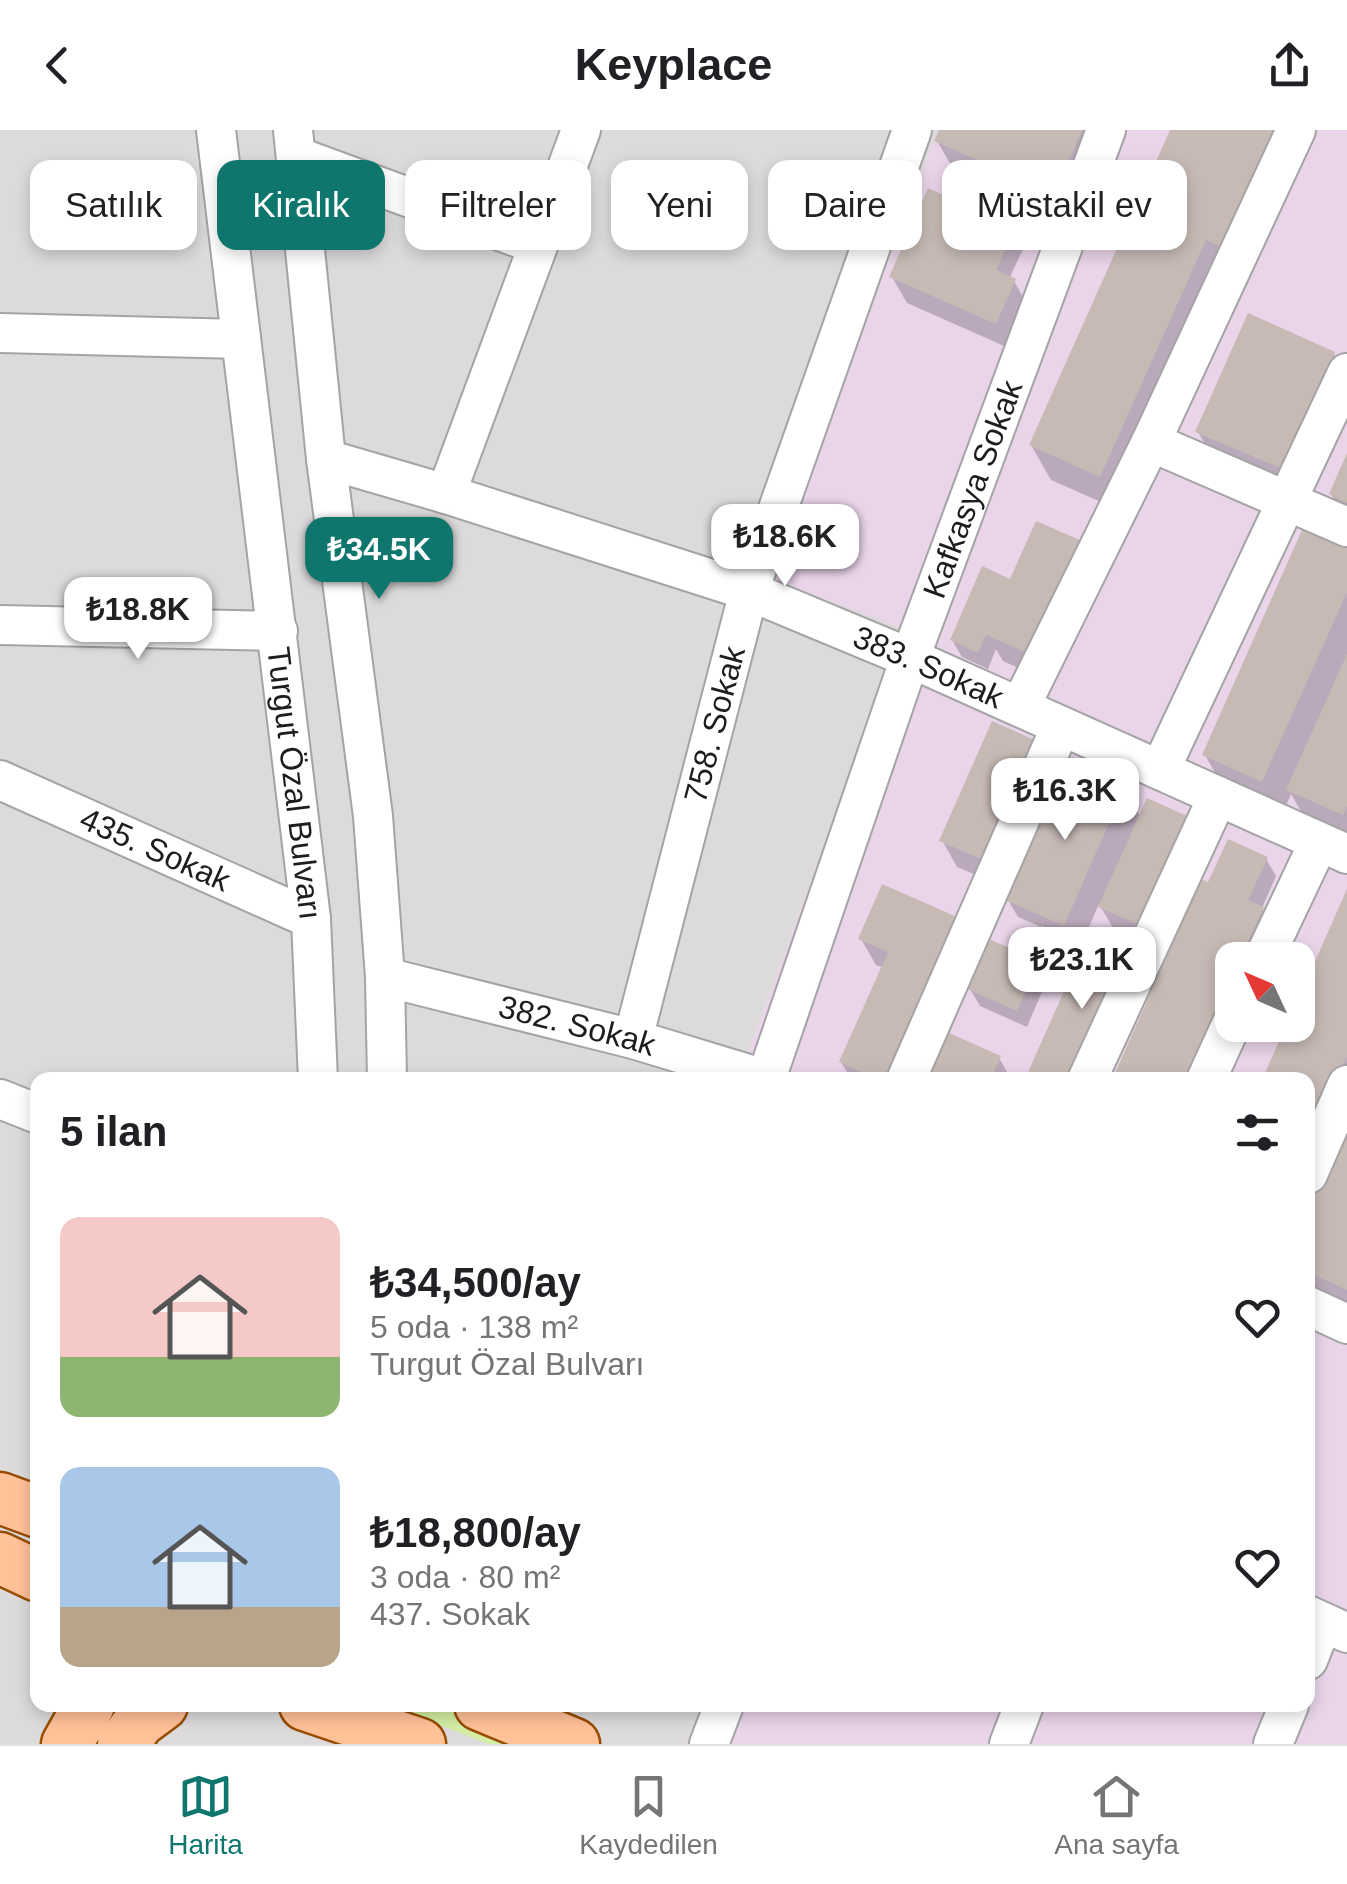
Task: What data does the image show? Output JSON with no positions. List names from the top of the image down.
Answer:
{
  "streets": {
    "street": [
      "Kafkasya Sokak",
      "383. Sokak",
      "758. Sokak",
      "Turgut Özal Bulvarı",
      "435. Sokak",
      "382. Sokak"
    ]
  },
  "crossings": [
    ["Kafkasya Sokak", "383. Sokak"],
    ["383. Sokak", "758. Sokak"],
    ["758. Sokak", "382. Sokak"],
    ["Turgut Özal Bulvarı", "435. Sokak"]
  ],
  "north": "top left",
  "page": {
    "header": "Keyplace",
    "chip": [
      "Satılık",
      "Kiralık",
      "Filtreler",
      "Yeni",
      "Daire",
      "Müstakil ev"
    ],
    "price": [
      "₺18.6K",
      "₺34.5K",
      "₺18.8K",
      "₺16.3K",
      "₺23.1K"
    ],
    "heading": "5 ilan",
    "list": [
      {
        "name": "₺34,500/ay",
        "note": "5 oda · 138 m² · Turgut Özal Bulvarı"
      },
      {
        "name": "₺18,800/ay",
        "note": "3 oda · 80 m² · 437. Sokak"
      }
    ],
    "tabs": ["Harita", "Kaydedilen", "Ana sayfa"]
  }
}
